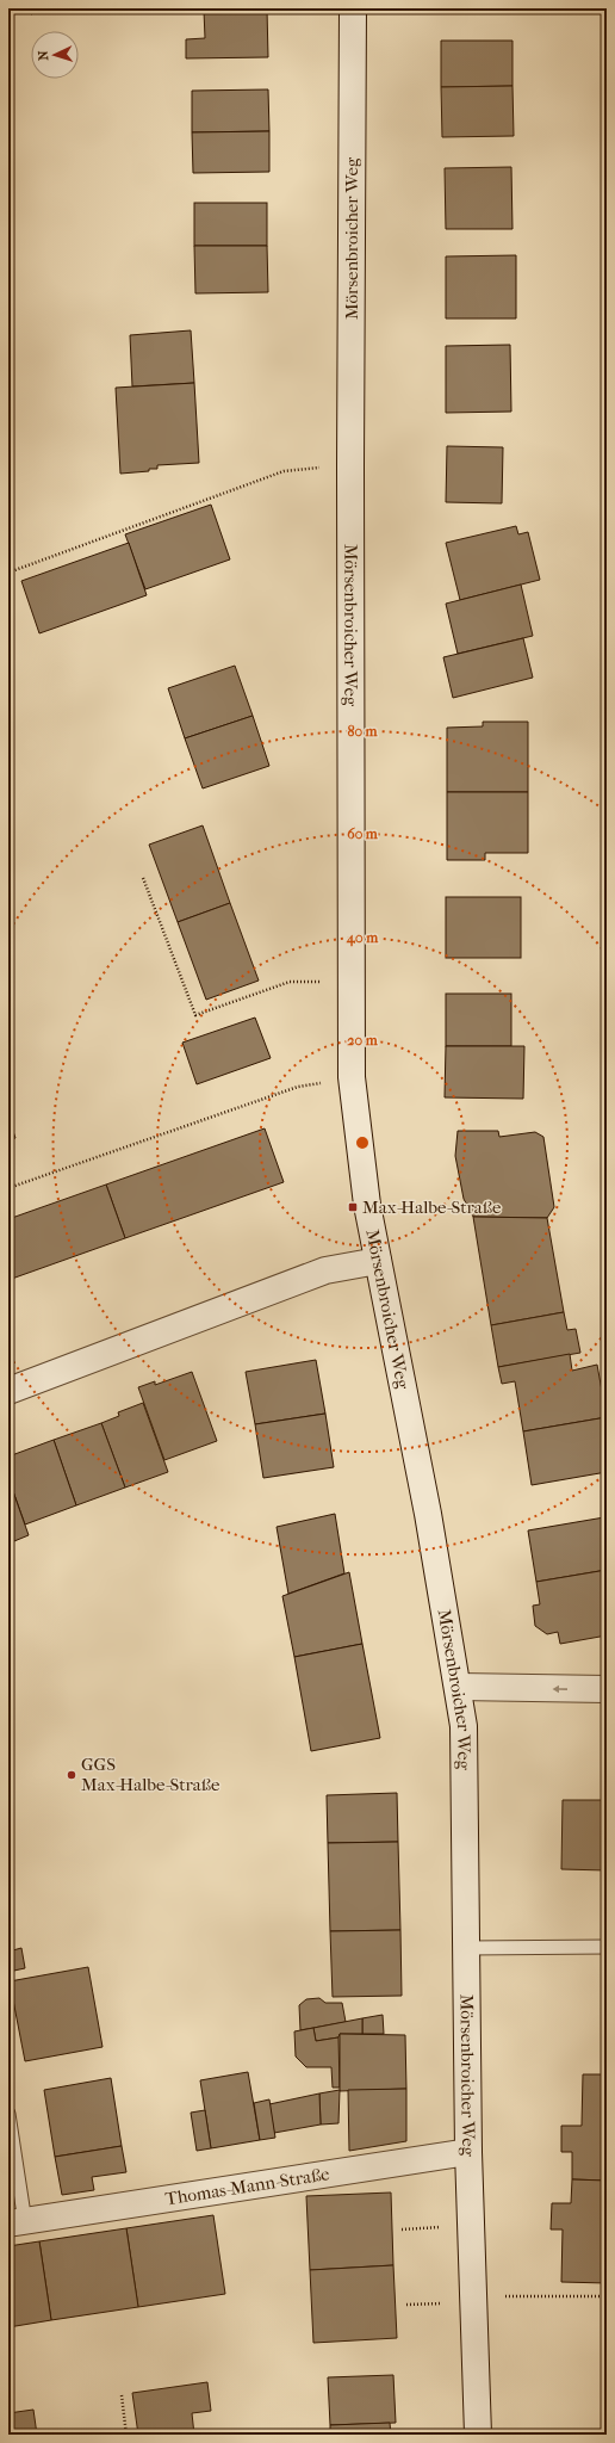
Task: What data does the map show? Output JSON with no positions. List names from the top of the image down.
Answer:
{
  "streets": {
    "street": ["Mörsenbroicher Weg", "Thomas-Mann-Straße"]
  },
  "crossings": [
    ["Mörsenbroicher Weg", "Thomas-Mann-Straße"]
  ],
  "places": {
    "transit": ["Max-Halbe-Straße"],
    "other": ["GGS Max-Halbe-Straße"]
  },
  "north": "left",
  "rings": [
    "80 m",
    "60 m",
    "40 m",
    "20 m"
  ]
}
